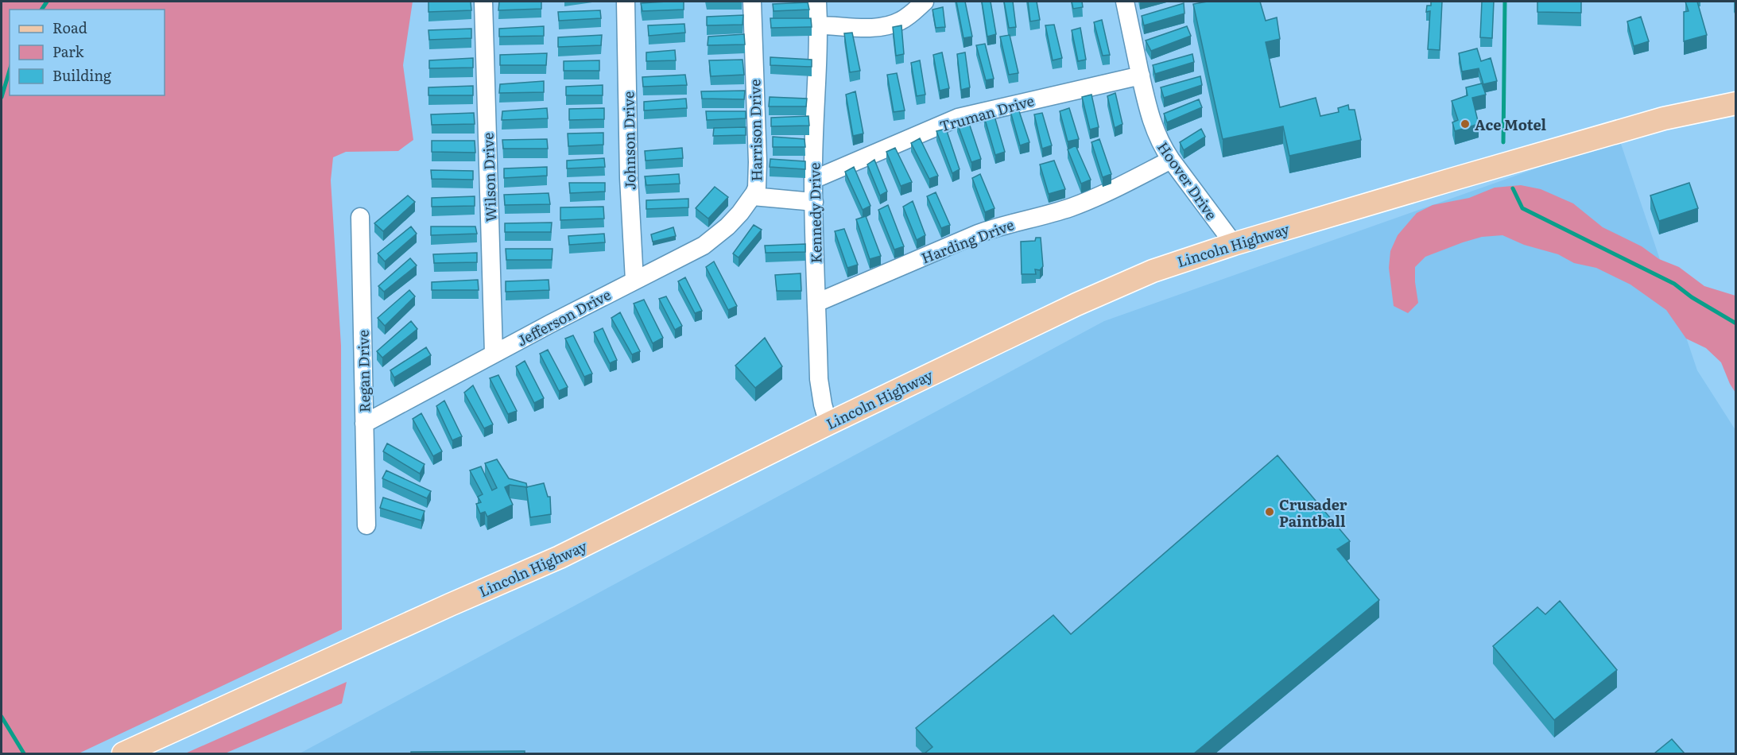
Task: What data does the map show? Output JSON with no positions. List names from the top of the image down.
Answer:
{
  "streets": {
    "main road": ["Lincoln Highway"],
    "street": [
      "Truman Drive",
      "Harrison Drive",
      "Johnson Drive",
      "Wilson Drive",
      "Hoover Drive",
      "Kennedy Drive",
      "Harding Drive",
      "Jefferson Drive",
      "Regan Drive"
    ]
  },
  "crossings": [
    ["Truman Drive", "Hoover Drive"],
    ["Truman Drive", "Kennedy Drive"],
    ["Harrison Drive", "Kennedy Drive"],
    ["Harrison Drive", "Jefferson Drive"],
    ["Johnson Drive", "Jefferson Drive"],
    ["Wilson Drive", "Jefferson Drive"],
    ["Hoover Drive", "Harding Drive"],
    ["Hoover Drive", "Lincoln Highway"],
    ["Kennedy Drive", "Harding Drive"],
    ["Kennedy Drive", "Lincoln Highway"],
    ["Jefferson Drive", "Regan Drive"]
  ],
  "places": ["Ace Motel", "Crusader Paintball"],
  "legend": ["Road", "Park", "Building"]
}
